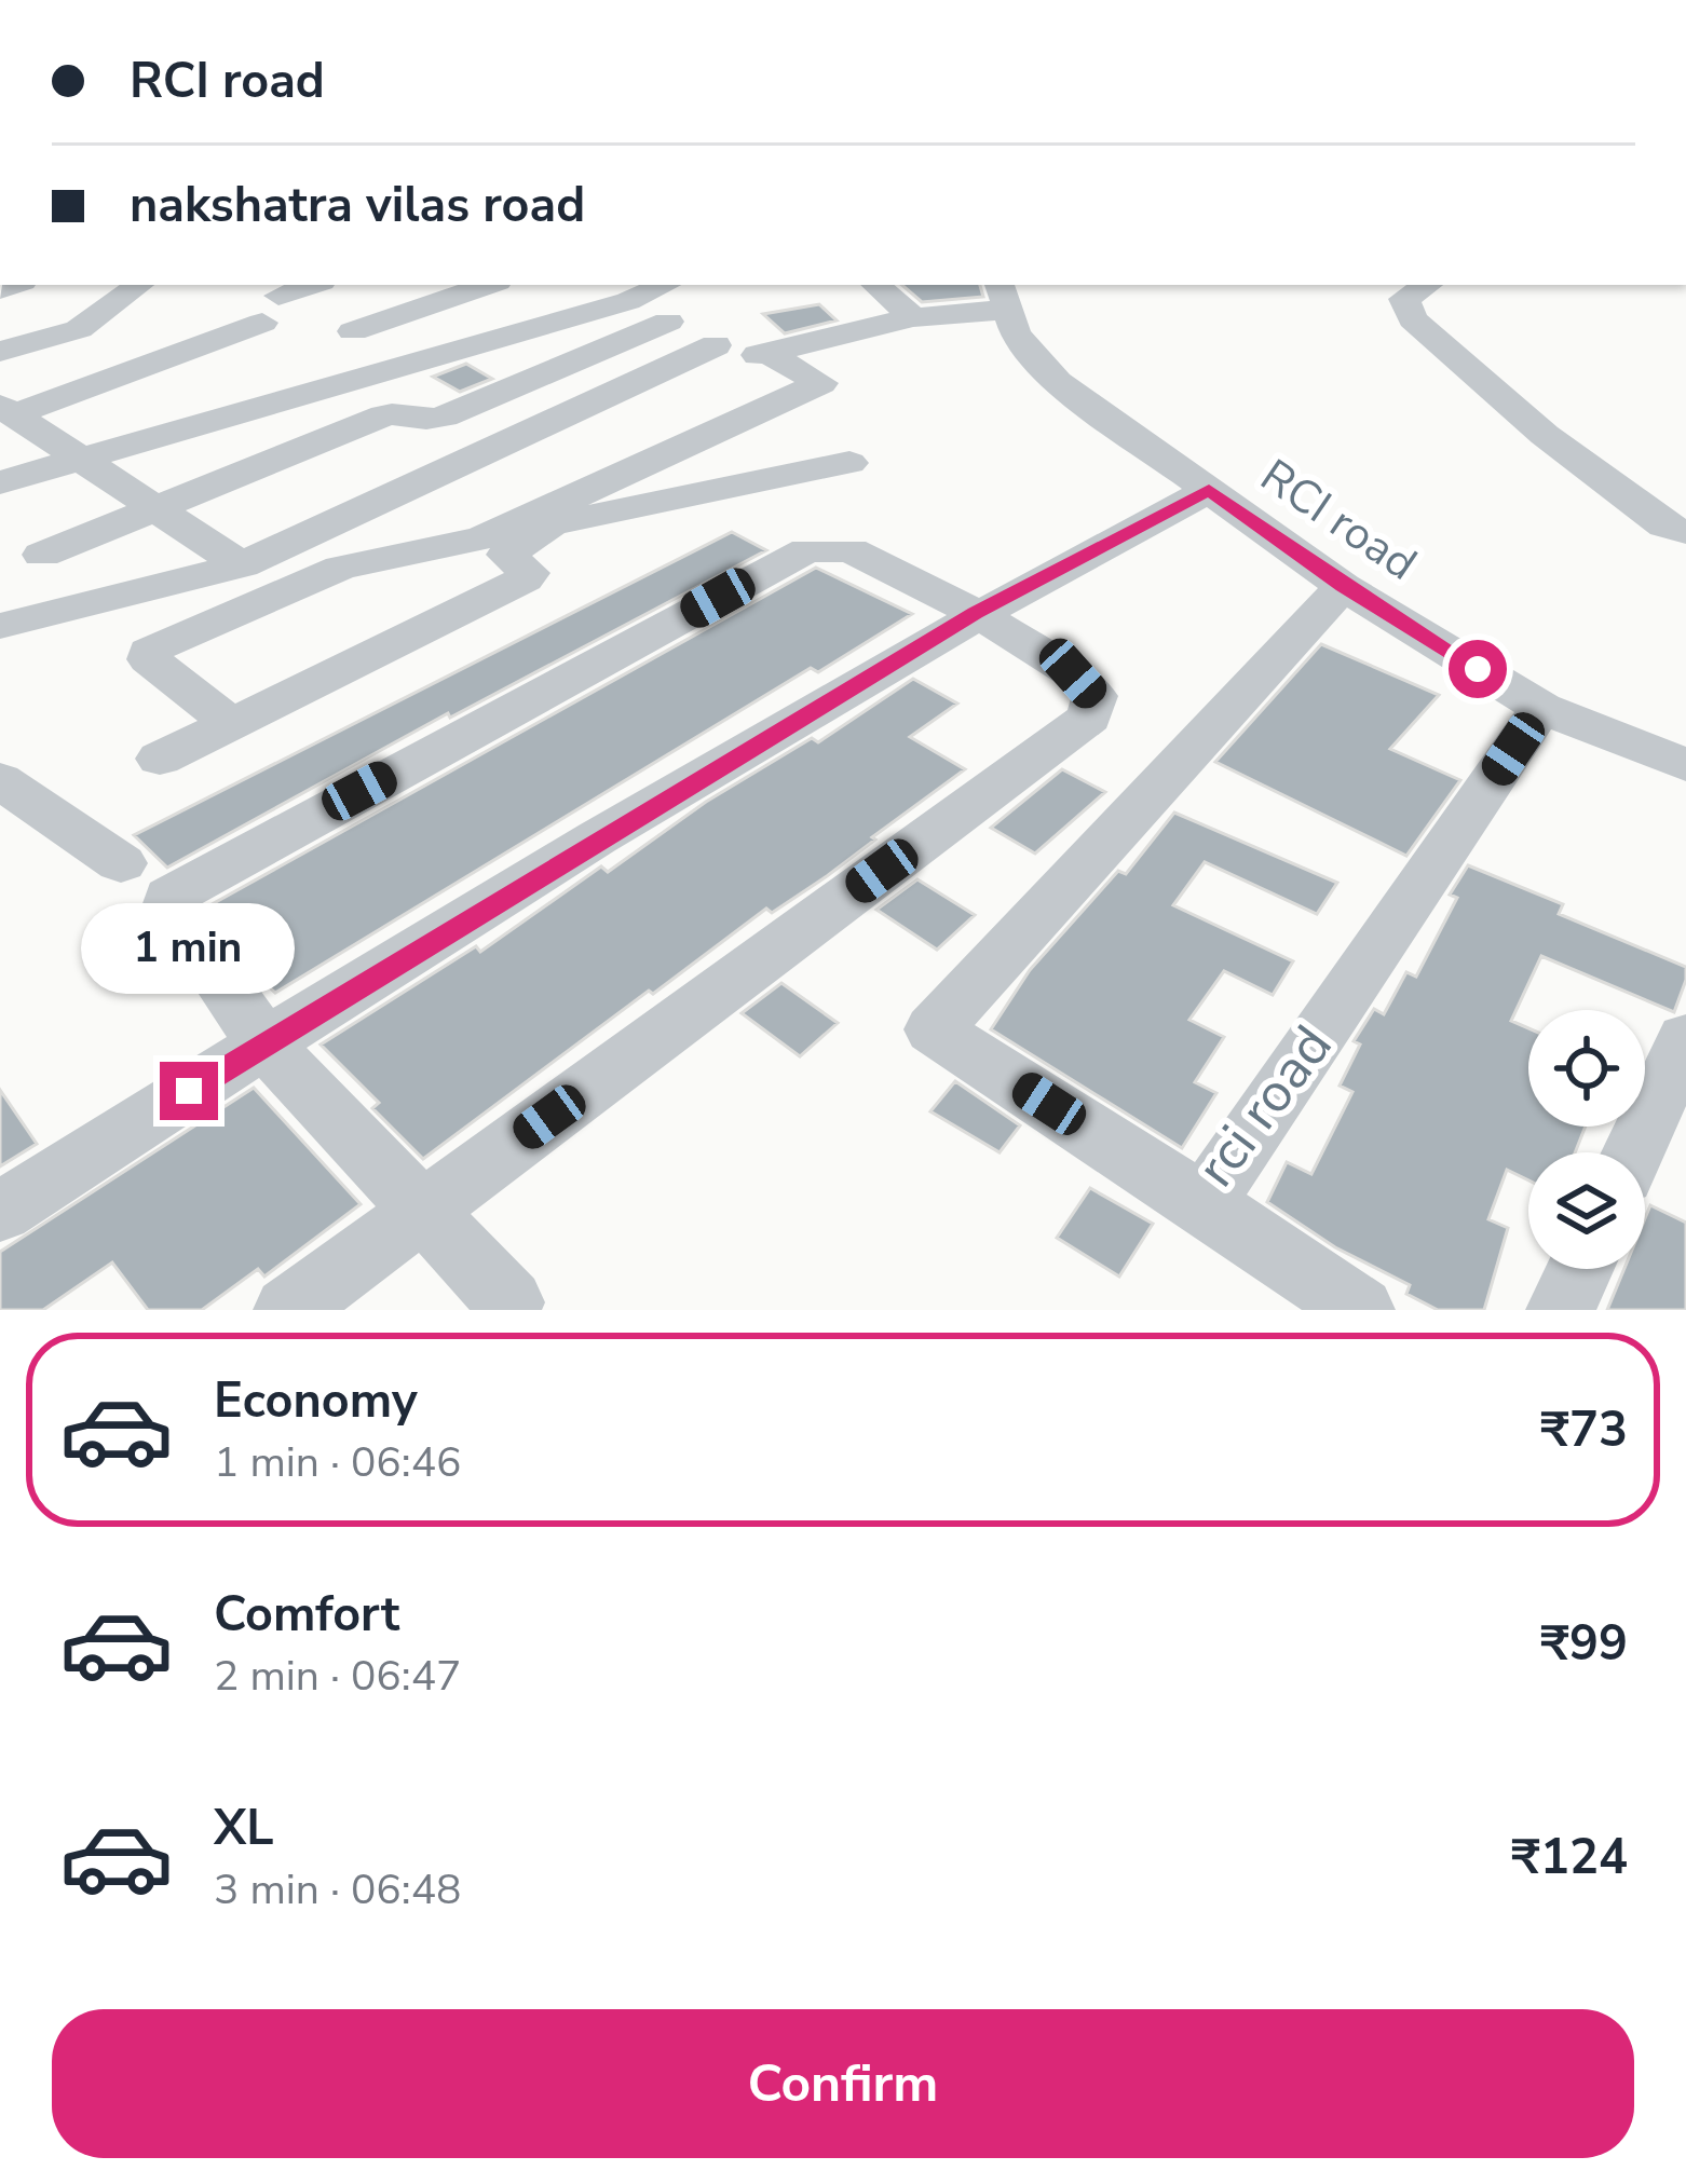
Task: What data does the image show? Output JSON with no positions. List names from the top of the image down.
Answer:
{
  "streets": {
    "street": ["RCI road", "rci road"]
  },
  "crossings": [
    ["RCI road", "rci road"]
  ],
  "page": {
    "banner": ["RCI road", "nakshatra vilas road"],
    "bubble": "1 min",
    "list": [
      {
        "name": "Economy",
        "note": "1 min · 06:46",
        "value": "₹73"
      },
      {
        "name": "Comfort",
        "note": "2 min · 06:47",
        "value": "₹99"
      },
      {
        "name": "XL",
        "note": "3 min · 06:48",
        "value": "₹124"
      }
    ],
    "buttons": "Confirm"
  }
}
